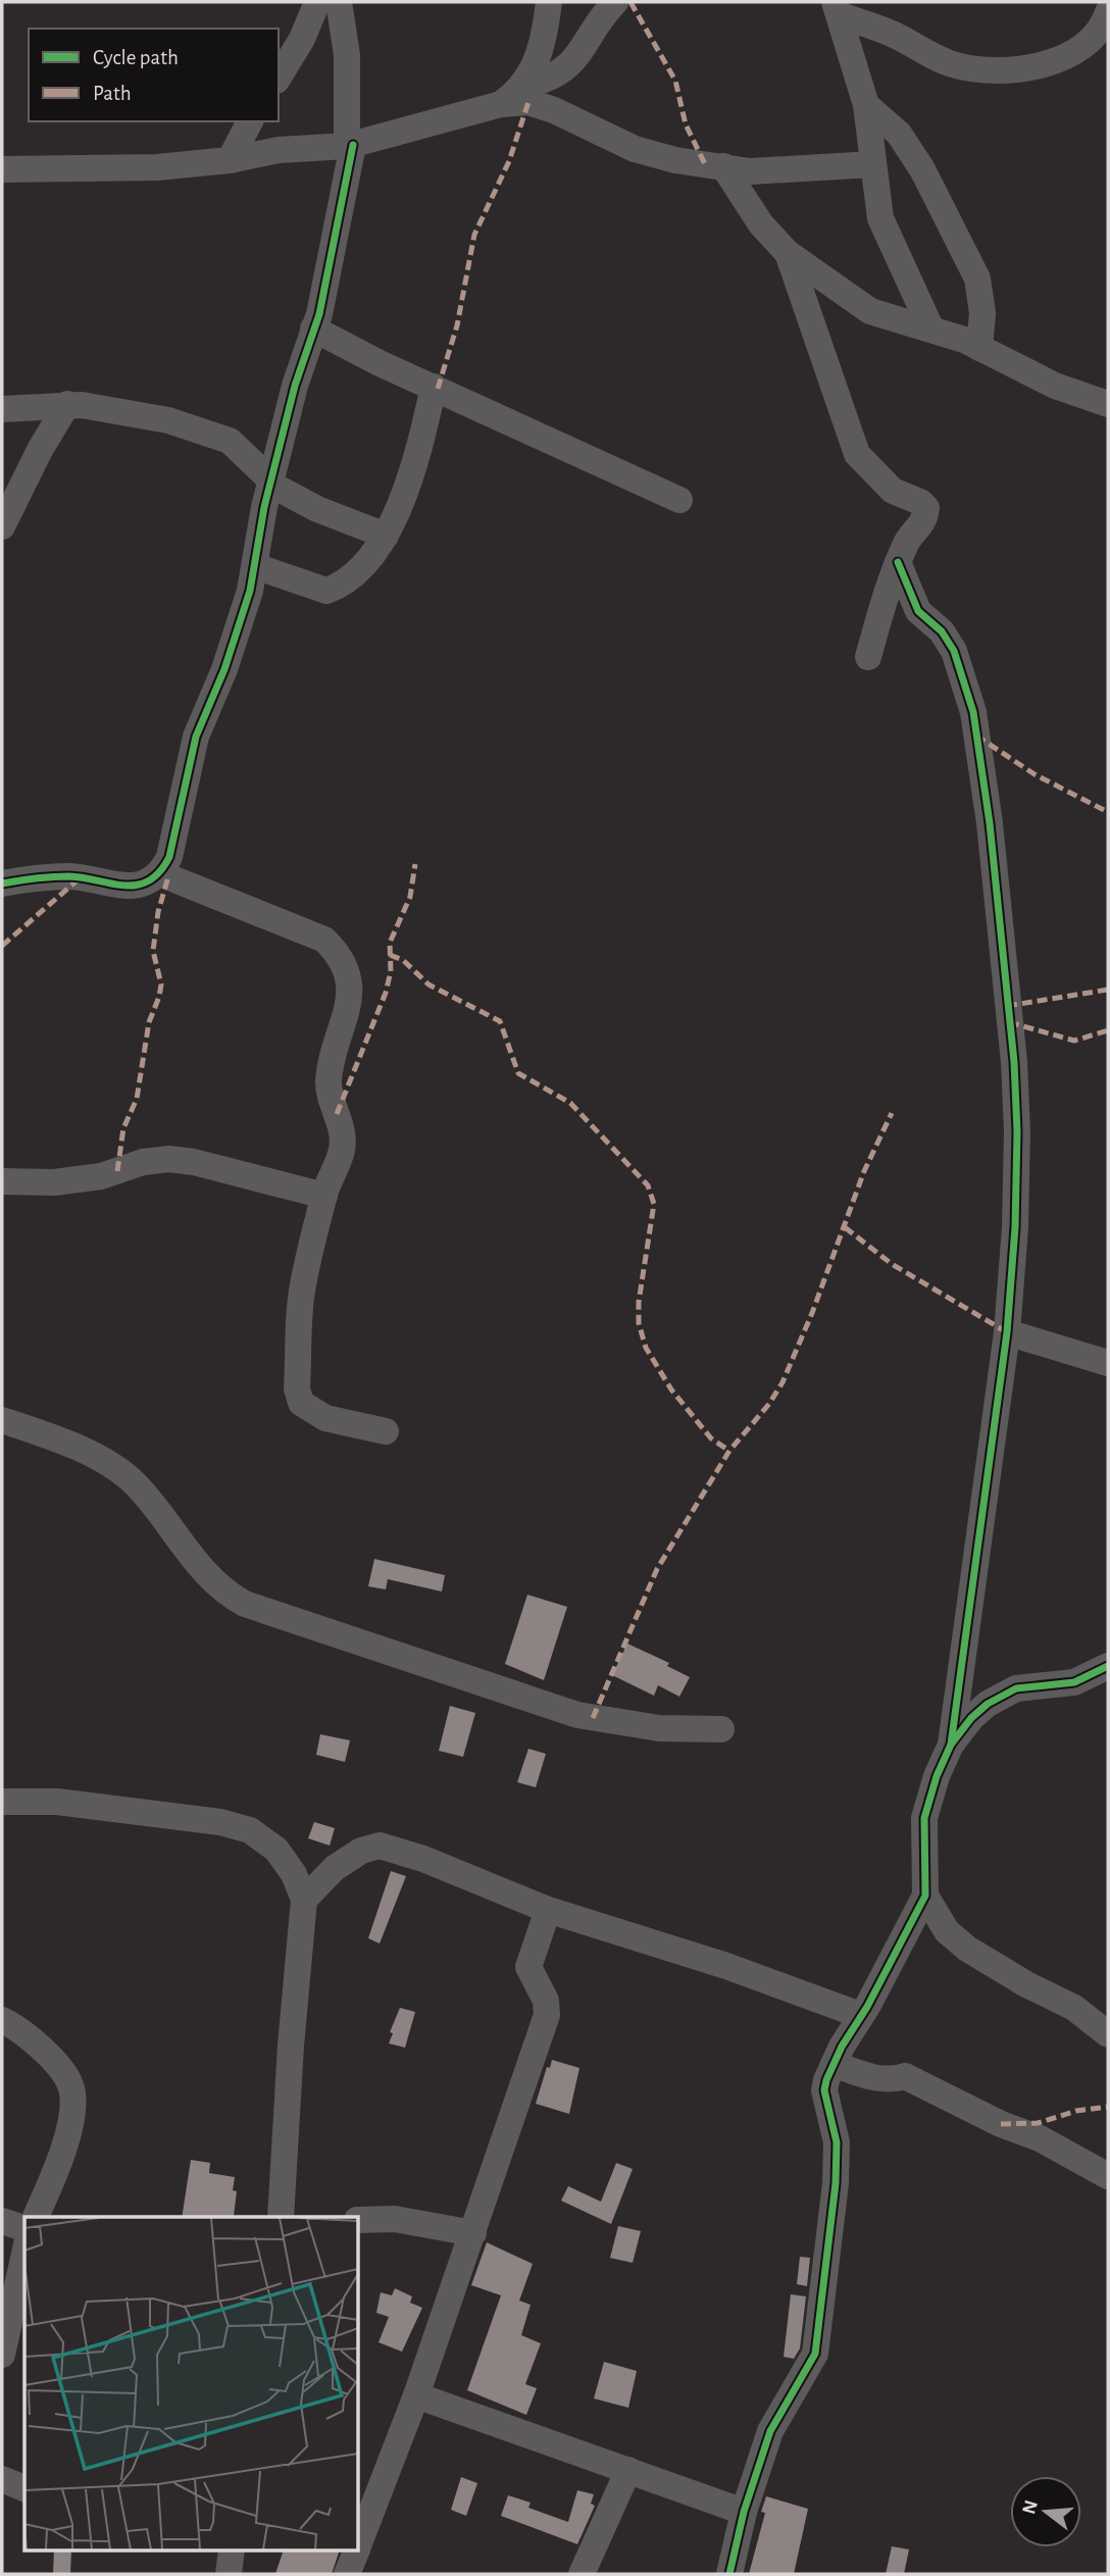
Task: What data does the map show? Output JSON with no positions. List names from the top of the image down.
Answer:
{
  "legend": ["Cycle path", "Path"],
  "north": "left"
}
